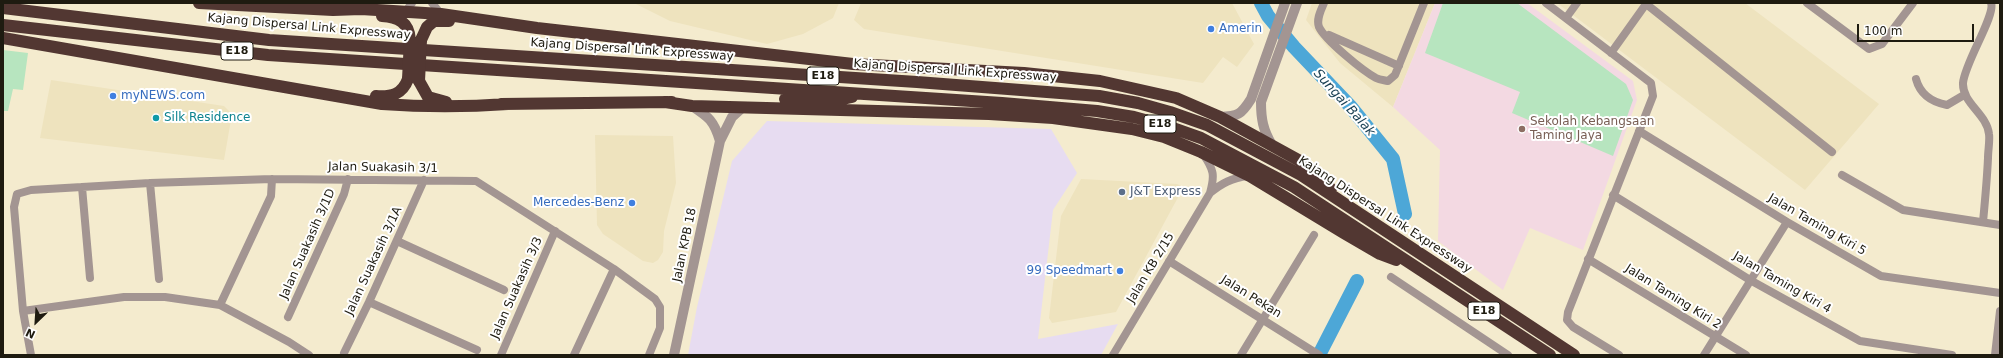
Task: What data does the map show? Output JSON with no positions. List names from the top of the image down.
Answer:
{
  "streets": {
    "highway": ["Kajang Dispersal Link Expressway", "E18"],
    "street": [
      "Jalan Suakasih 3/1",
      "Jalan Taming Kiri 5",
      "Jalan Suakasih 3/1D",
      "Jalan KPB 18",
      "Jalan Suakasih 3/1A",
      "Jalan KB 2/15",
      "Jalan Taming Kiri 4",
      "Jalan Suakasih 3/3",
      "Jalan Pekan",
      "Jalan Taming Kiri 2"
    ]
  },
  "crossings": [
    ["Jalan Suakasih 3/1", "Jalan Suakasih 3/1D"],
    ["Jalan Suakasih 3/1", "Jalan Suakasih 3/1A"],
    ["Jalan Suakasih 3/1", "Jalan Suakasih 3/3"],
    ["Jalan KB 2/15", "Jalan Pekan"]
  ],
  "water": ["Sungai Balak"],
  "places": [
    "Amerin",
    "myNEWS.com",
    "Silk Residence",
    "Sekolah Kebangsaan Taming Jaya",
    "J&T Express",
    "Mercedes-Benz",
    "99 Speedmart"
  ],
  "scale_bar": "100 m",
  "north": "bottom left"
}
